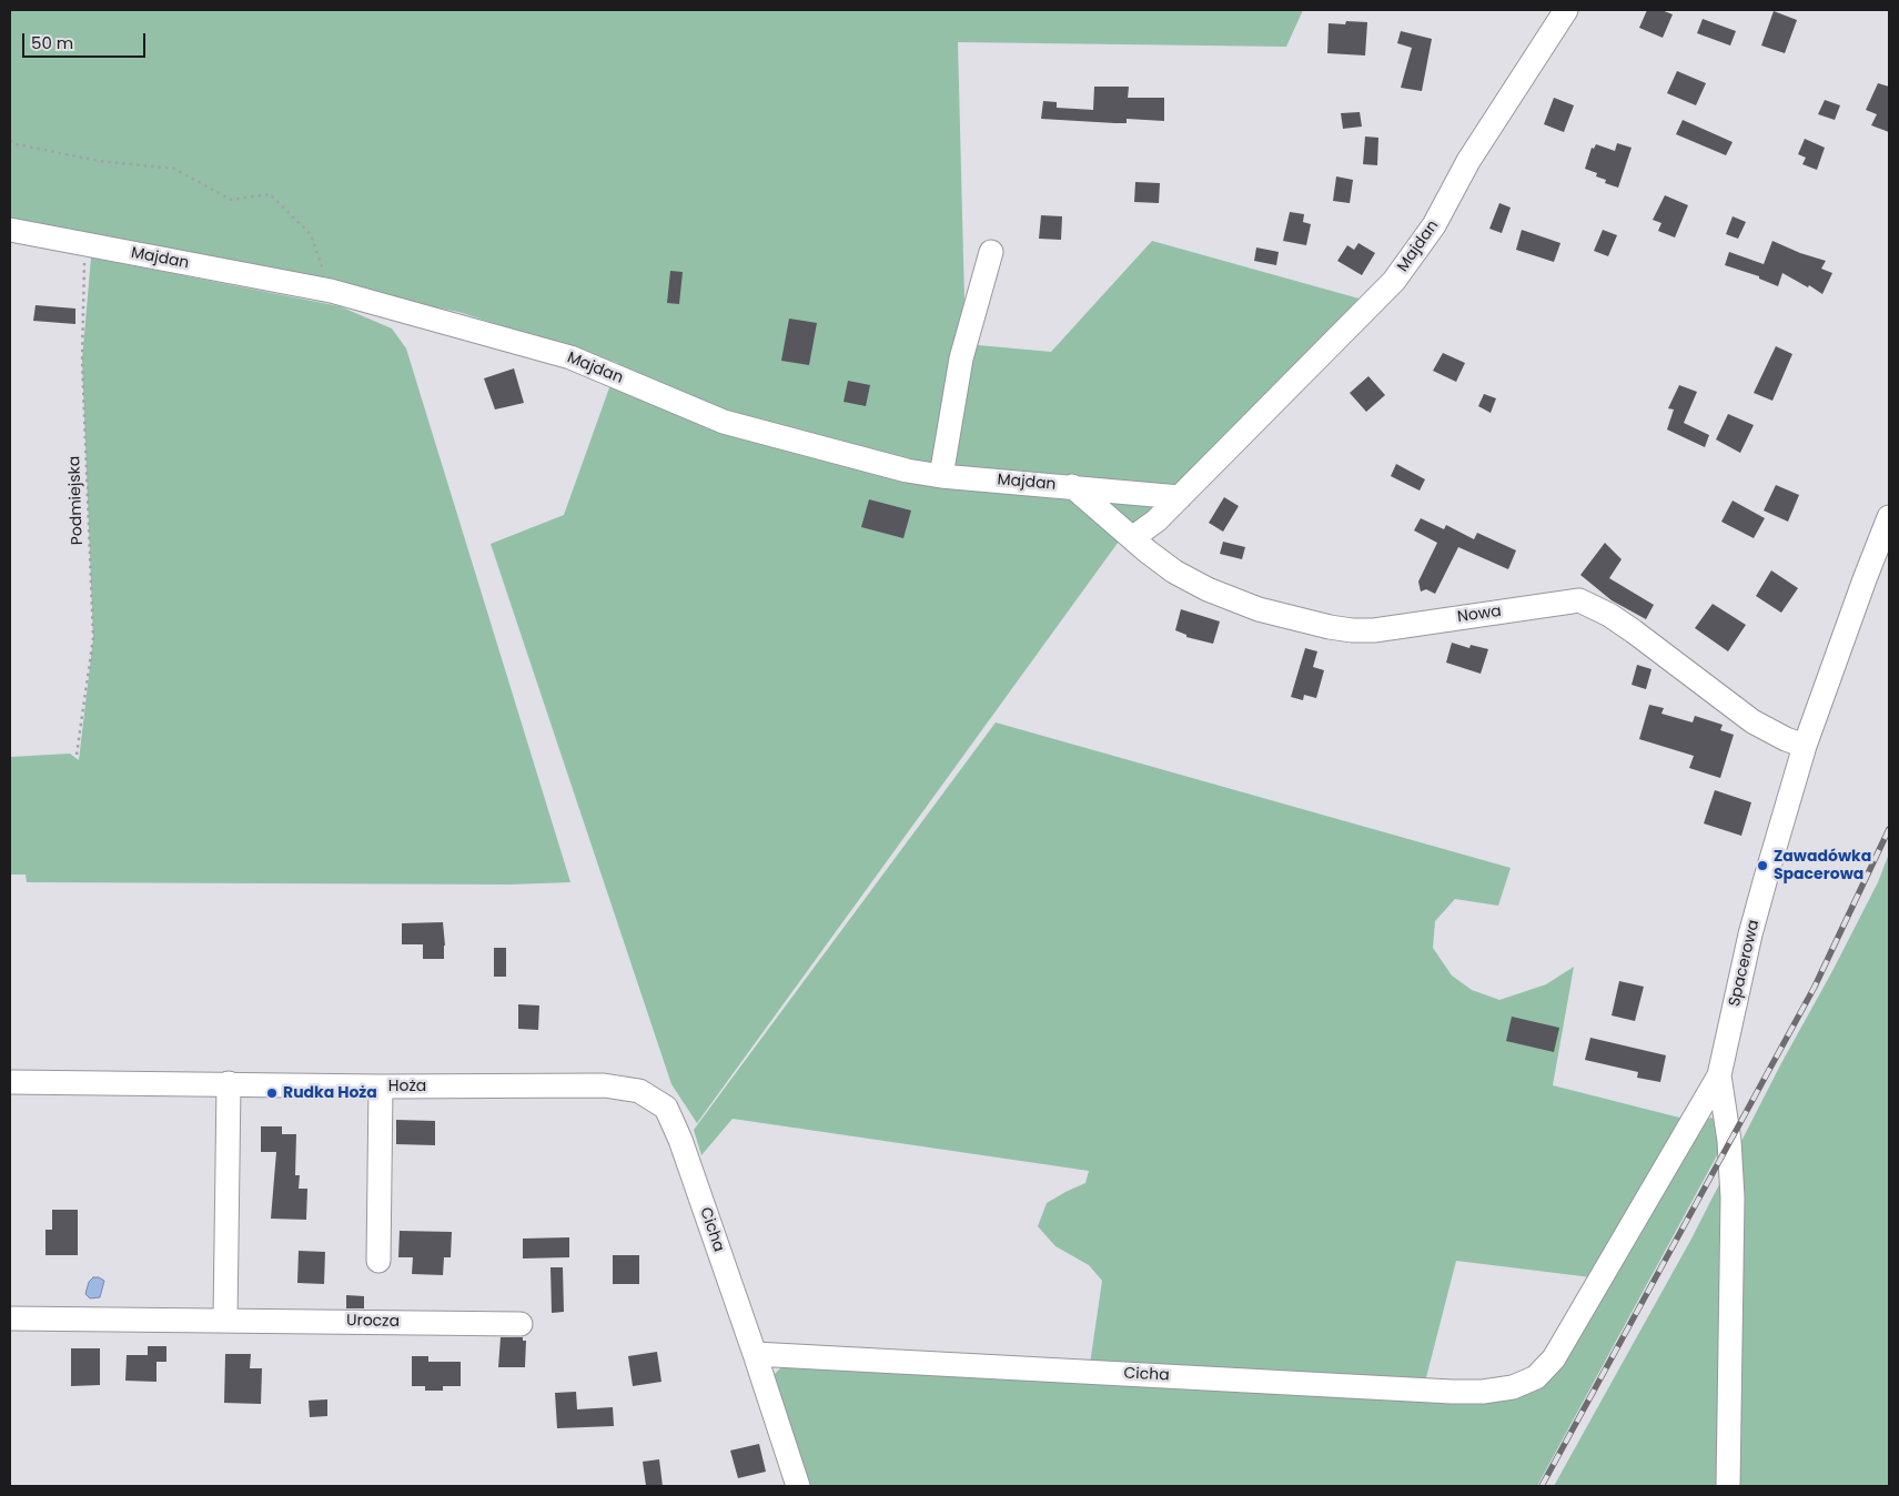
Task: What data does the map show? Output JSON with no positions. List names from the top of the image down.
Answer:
{
  "streets": {
    "street": [
      "Majdan",
      "Nowa",
      "Spacerowa",
      "Hoża",
      "Cicha",
      "Urocza"
    ],
    "path": ["Podmiejska"]
  },
  "crossings": [
    ["Majdan", "Podmiejska"],
    ["Majdan", "Nowa"],
    ["Nowa", "Spacerowa"],
    ["Spacerowa", "Cicha"],
    ["Hoża", "Cicha"]
  ],
  "places": ["Zawadówka Spacerowa", "Rudka Hoża"],
  "scale_bar": "50 m"
}
